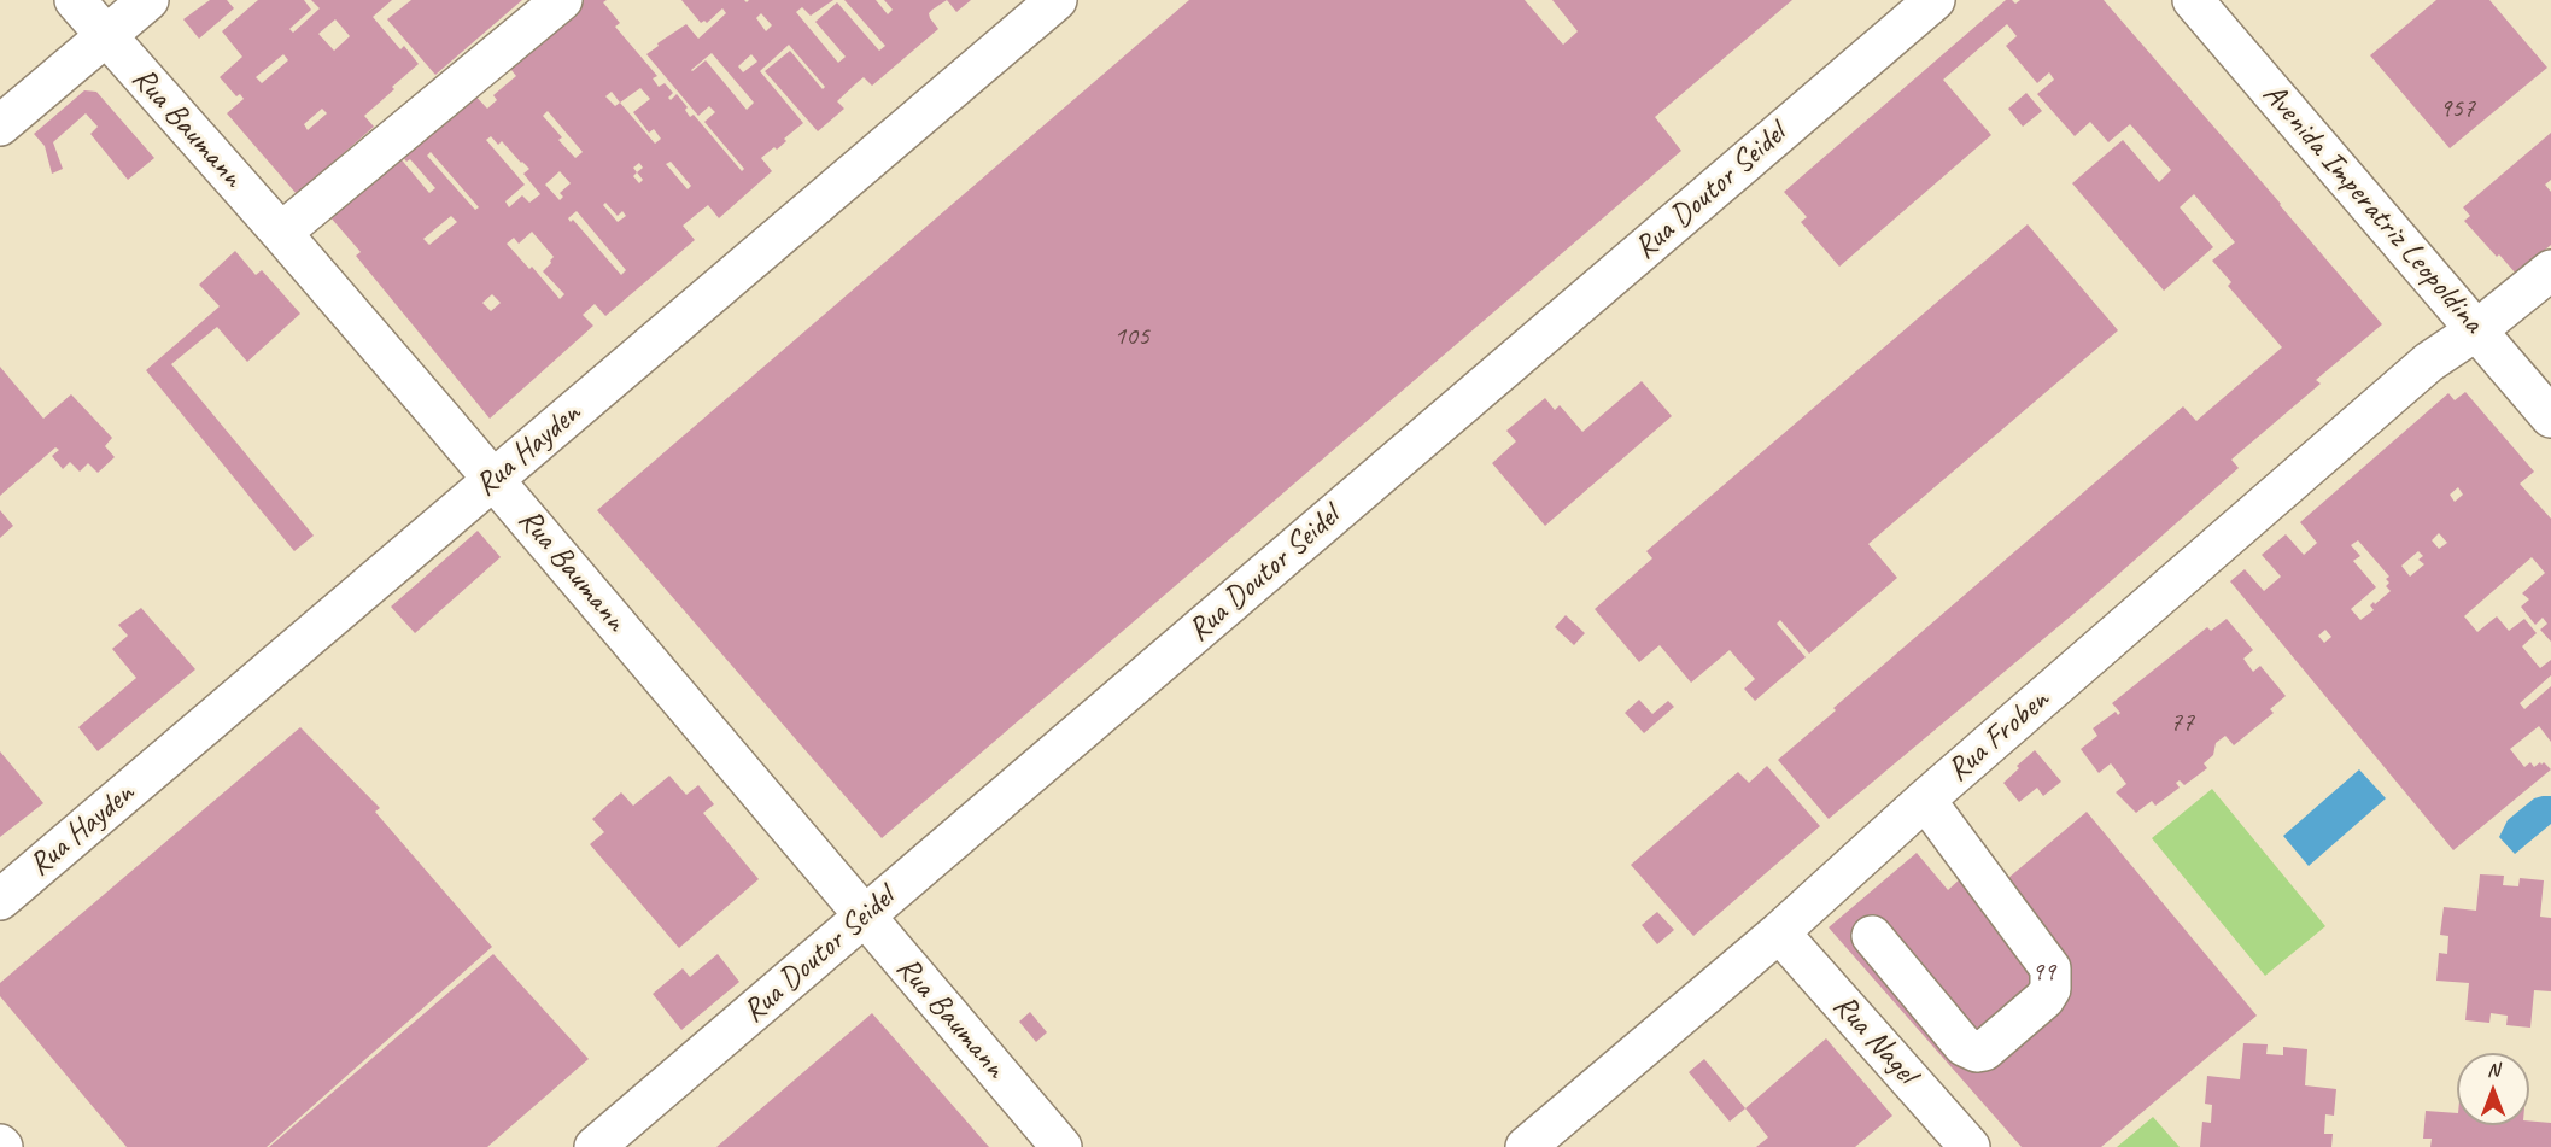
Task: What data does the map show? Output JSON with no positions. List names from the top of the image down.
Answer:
{
  "streets": {
    "street": [
      "Rua Baumann",
      "Rua Doutor Seidel",
      "Avenida Imperatriz Leopoldina",
      "Rua Hayden",
      "Rua Froben",
      "Rua Nagel"
    ]
  },
  "crossings": [
    ["Rua Baumann", "Rua Doutor Seidel"],
    ["Rua Baumann", "Rua Hayden"],
    ["Avenida Imperatriz Leopoldina", "Rua Froben"],
    ["Rua Froben", "Rua Nagel"]
  ],
  "house_numbers": [
    "957",
    "105",
    "77",
    "99"
  ],
  "north": "top"
}
